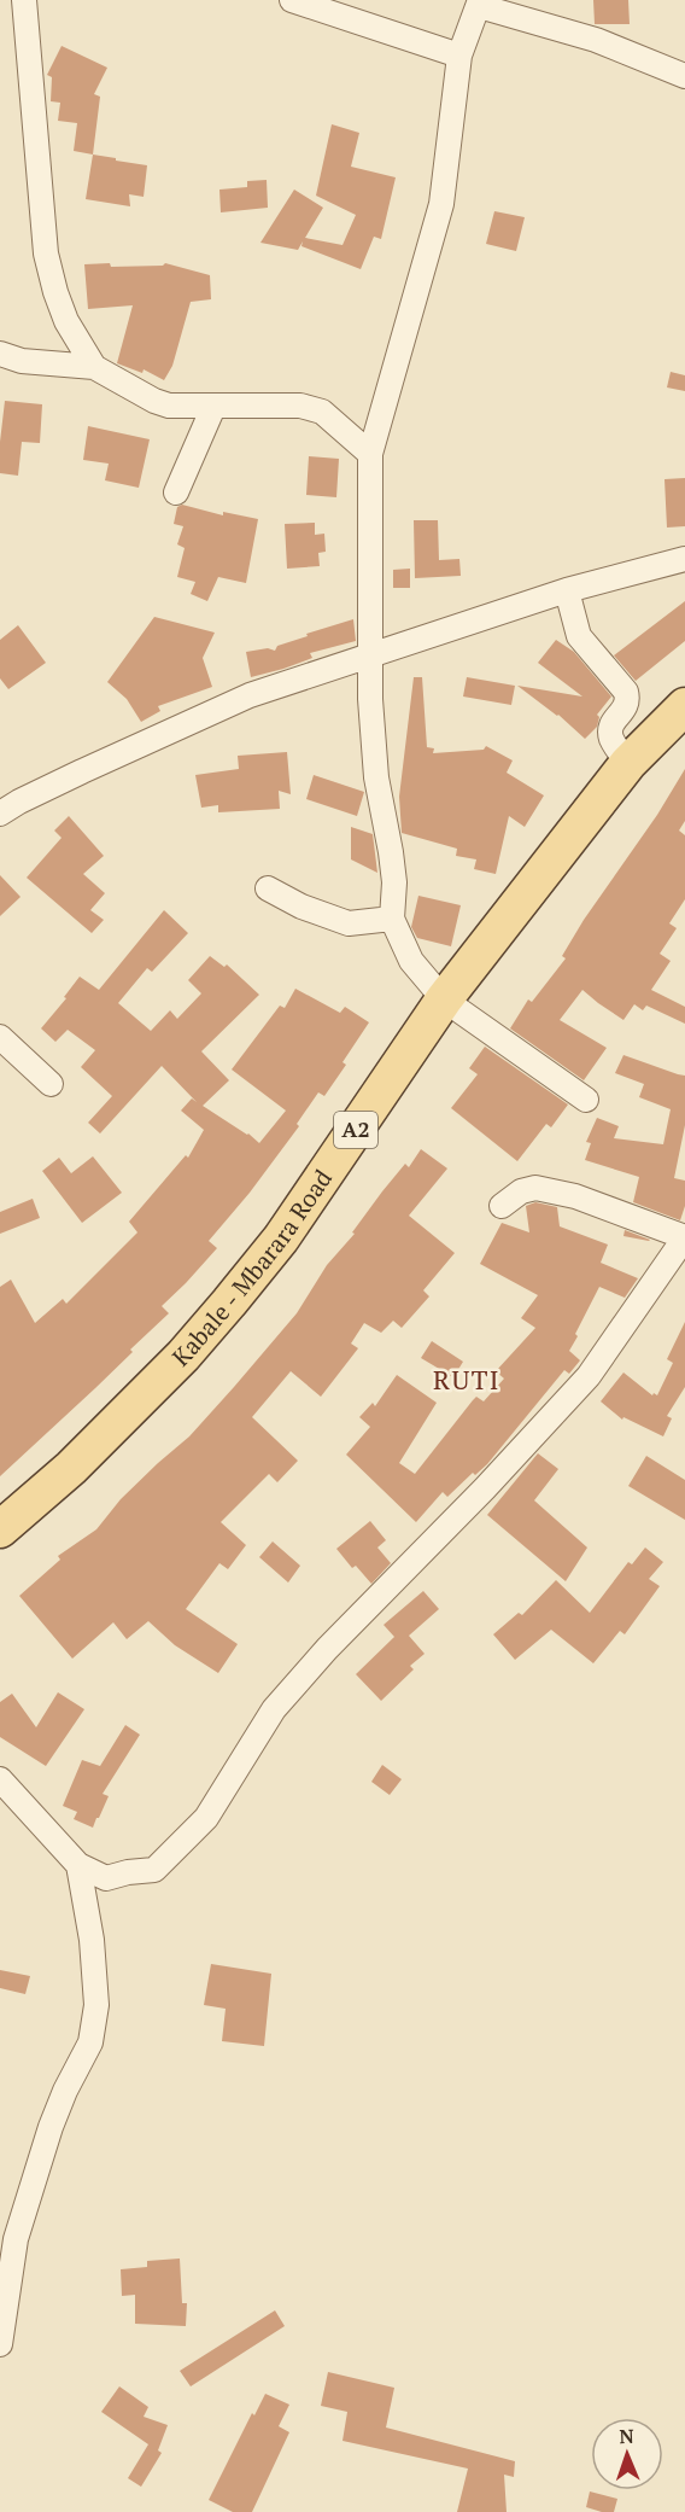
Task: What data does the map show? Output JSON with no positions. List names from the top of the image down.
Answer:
{
  "streets": {
    "main road": ["A2", "Kabale - Mbarara Road"]
  },
  "districts": ["RUTI"],
  "north": "top"
}
